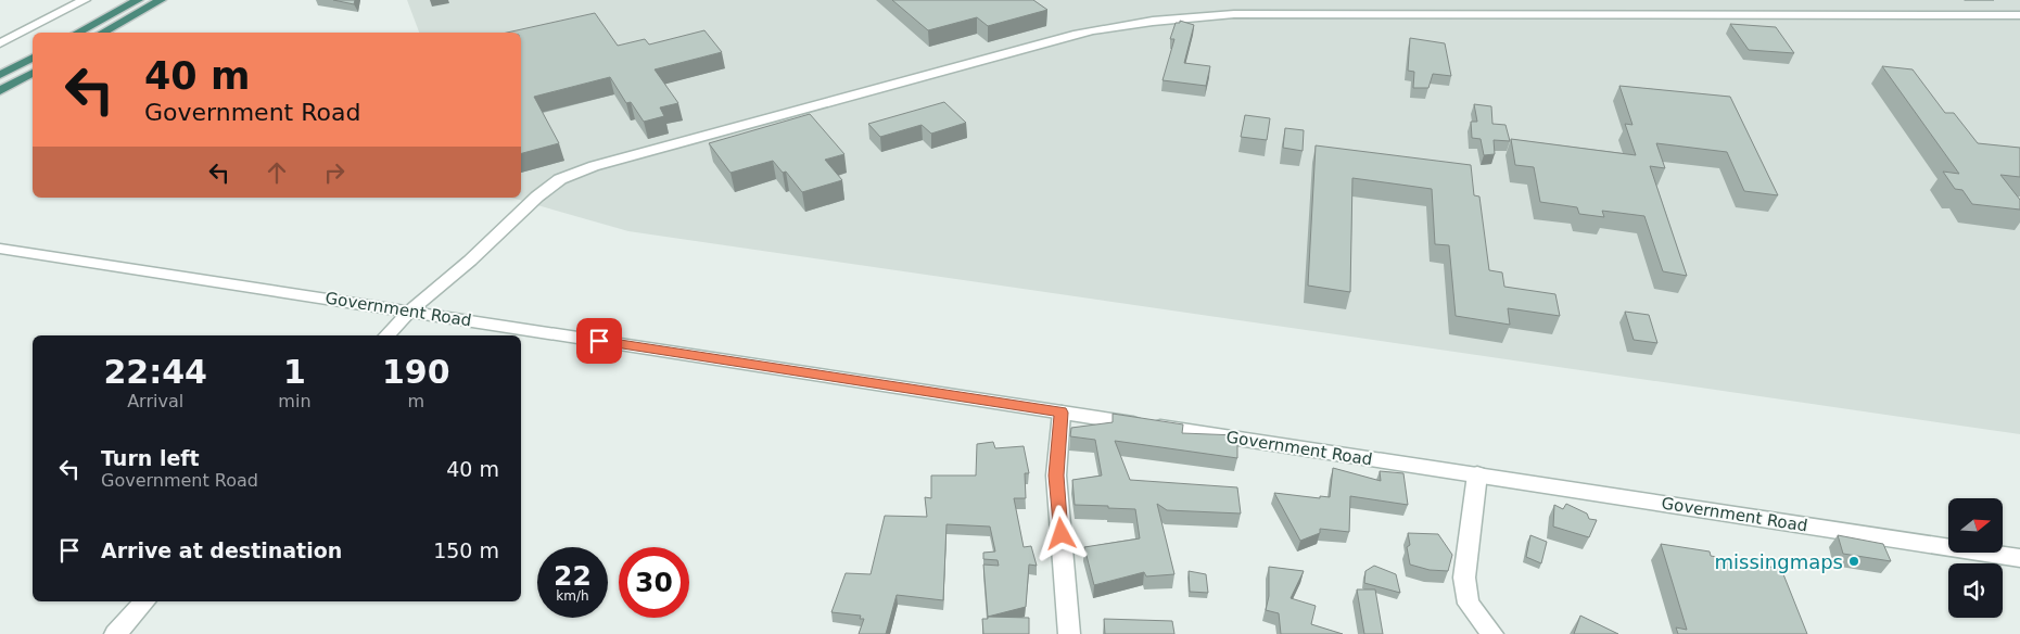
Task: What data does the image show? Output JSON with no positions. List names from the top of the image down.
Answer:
{
  "streets": {
    "street": ["Government Road"]
  },
  "places": ["missingmaps"],
  "north": "right",
  "page": {
    "turn": ["40 m", "Government Road"],
    "eta": [
      "22:44",
      "Arrival",
      "1",
      "min",
      "190",
      "m"
    ],
    "list": [
      {
        "name": "Turn left",
        "note": "Government Road",
        "value": "40 m"
      },
      {
        "name": "Arrive at destination",
        "value": "150 m"
      }
    ],
    "speed": "22 km/h",
    "limit": "30"
  }
}
